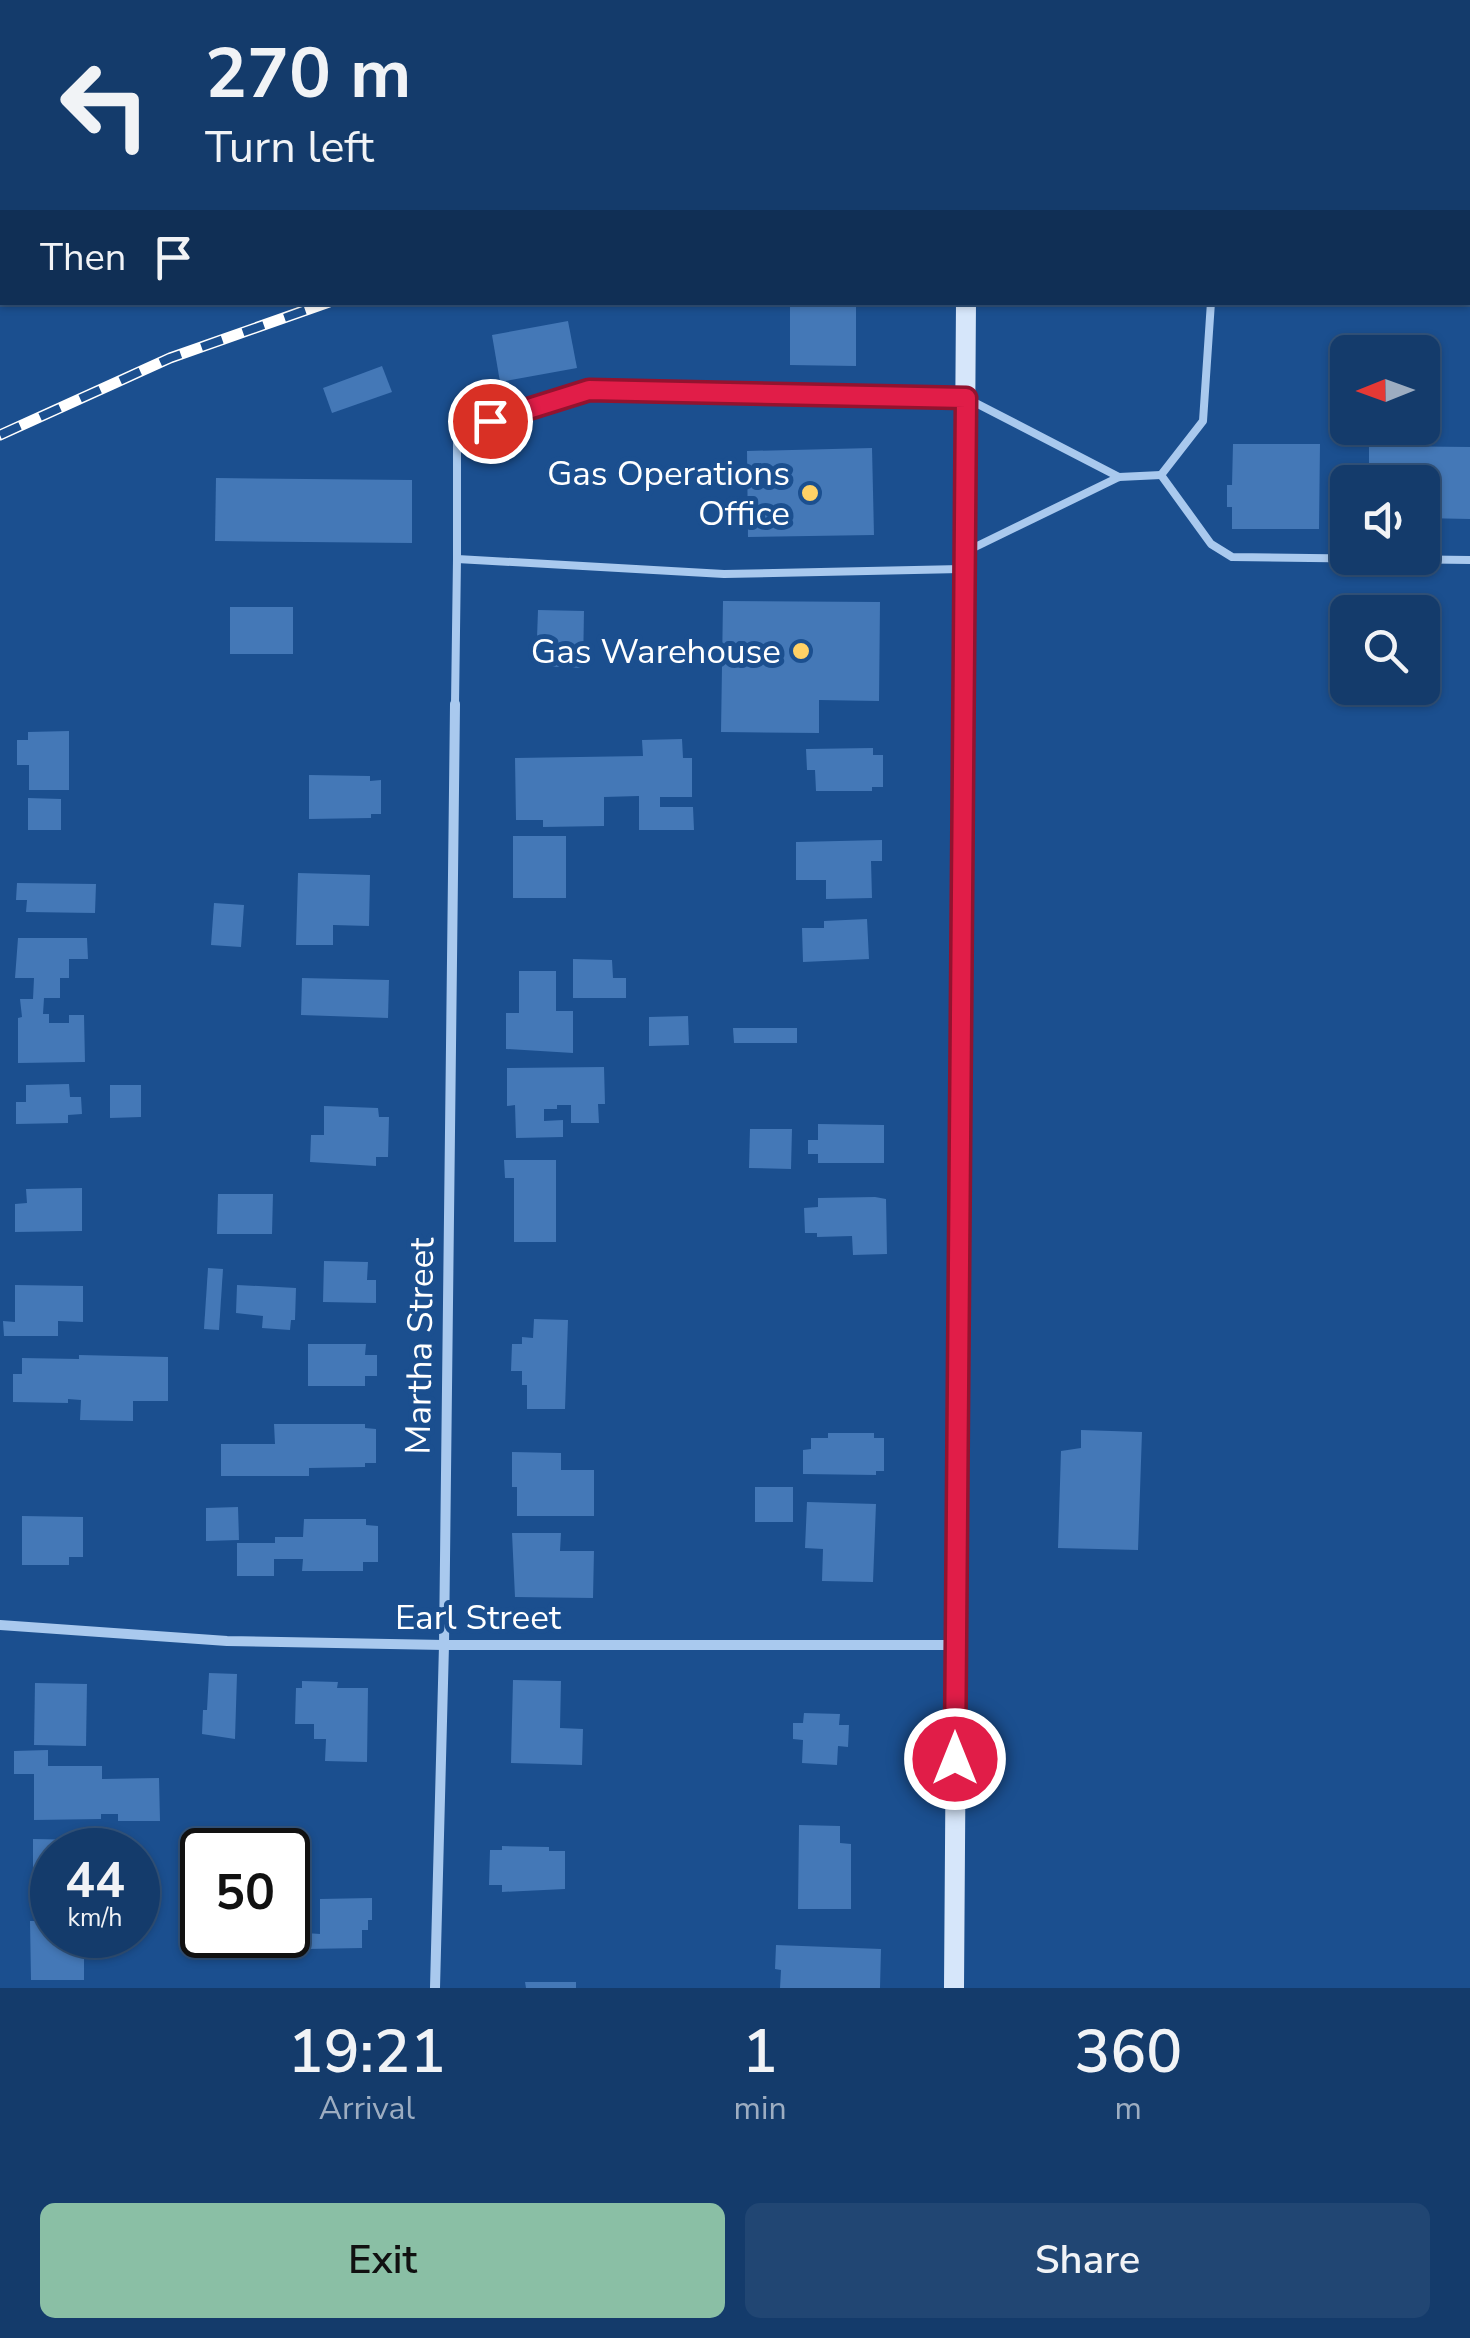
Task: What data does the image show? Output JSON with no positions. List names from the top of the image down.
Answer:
{
  "streets": {
    "street": ["Martha Street", "Earl Street"]
  },
  "crossings": [
    ["Martha Street", "Earl Street"]
  ],
  "places": ["Gas Operations Office", "Gas Warehouse"],
  "north": "left",
  "page": {
    "turn": ["270 m", "Turn left"],
    "then": "Then",
    "speed": "44 km/h",
    "limit": "50",
    "eta": [
      "19:21",
      "Arrival",
      "1",
      "min",
      "360",
      "m"
    ],
    "buttons": ["Exit", "Share"]
  }
}
